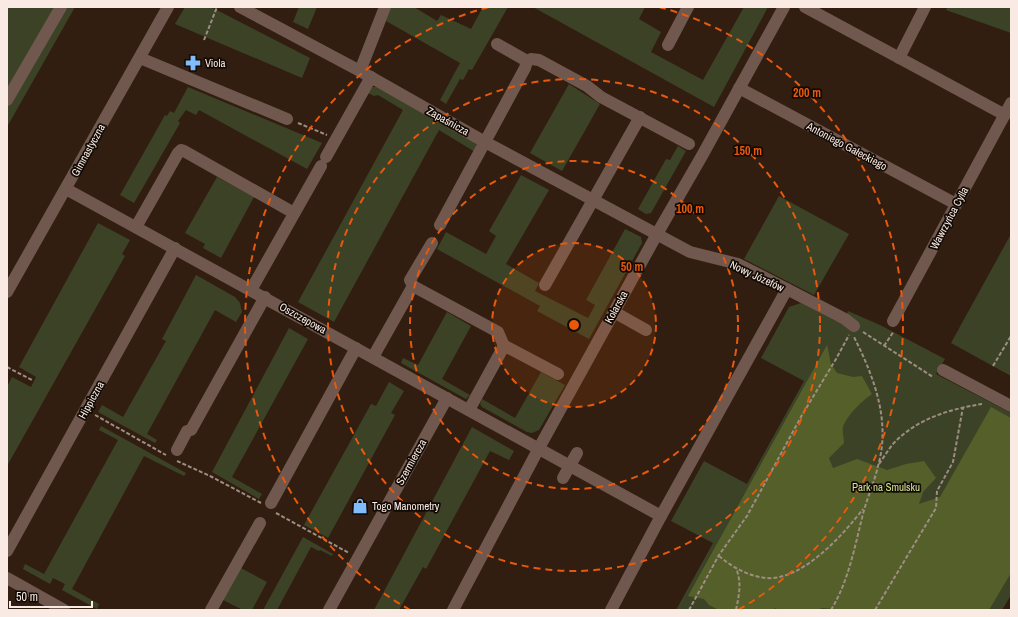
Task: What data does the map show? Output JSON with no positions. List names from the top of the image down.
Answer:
{
  "streets": {
    "street": [
      "Zapaśnicza",
      "Antoniego Gałeckiego",
      "Gimnastyczna",
      "Wawrzyńca Cylla",
      "Nowy Józefów",
      "Kolarska",
      "Oszczepowa",
      "Hippiczna",
      "Szermiercza"
    ]
  },
  "crossings": [
    ["Zapaśnicza", "Nowy Józefów"],
    ["Zapaśnicza", "Kolarska"],
    ["Antoniego Gałeckiego", "Wawrzyńca Cylla"],
    ["Antoniego Gałeckiego", "Kolarska"],
    ["Gimnastyczna", "Oszczepowa"],
    ["Nowy Józefów", "Kolarska"],
    ["Kolarska", "Oszczepowa"],
    ["Oszczepowa", "Hippiczna"],
    ["Oszczepowa", "Szermiercza"]
  ],
  "parks": ["Park na Smulsku"],
  "places": {
    "pharmacy": ["Viola"],
    "shop": ["Togo Manometry"]
  },
  "scale_bar": "50 m",
  "rings": [
    "200 m",
    "150 m",
    "100 m",
    "50 m"
  ]
}
